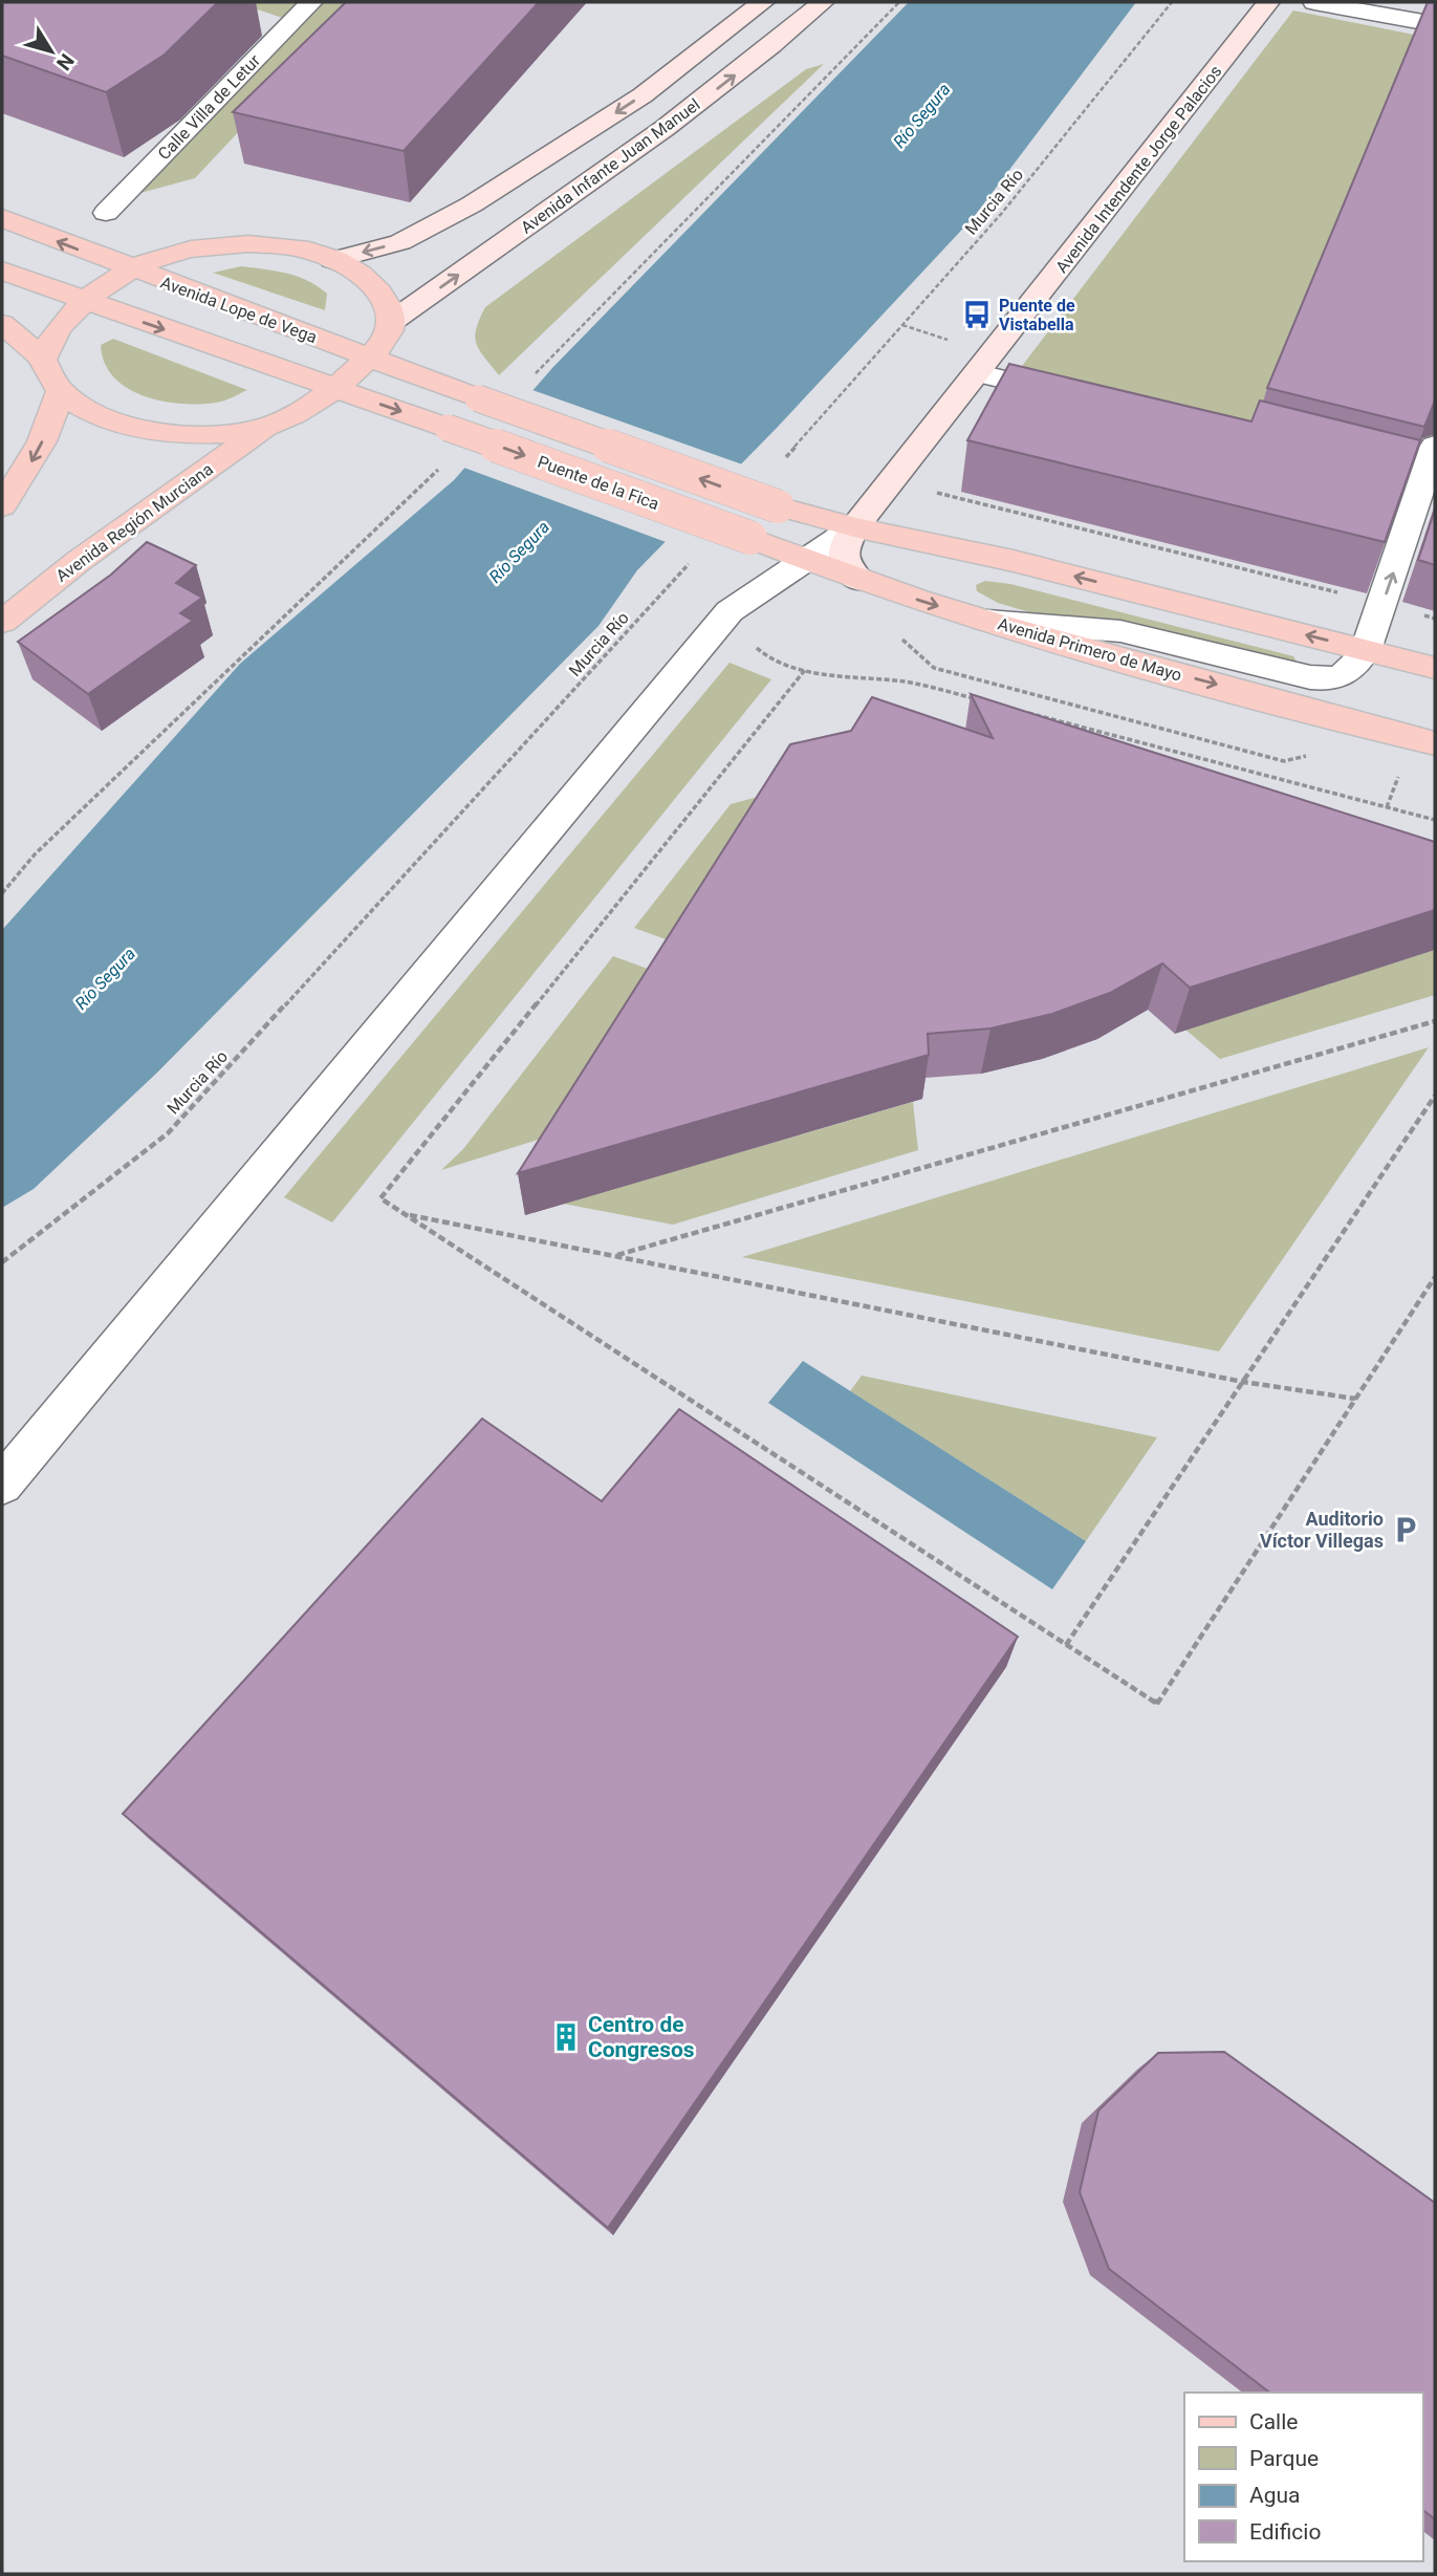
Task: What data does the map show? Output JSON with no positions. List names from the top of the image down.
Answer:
{
  "streets": {
    "main road": [
      "Avenida Infante Juan Manuel",
      "Avenida Intendente Jorge Palacios",
      "Avenida Lope de Vega",
      "Puente de la Fica",
      "Avenida Región Murciana",
      "Avenida Primero de Mayo"
    ],
    "street": ["Calle Villa de Letur"],
    "path": ["Murcia Río"]
  },
  "crossings": [
    ["Avenida Intendente Jorge Palacios", "Avenida Lope de Vega"],
    ["Avenida Intendente Jorge Palacios", "Avenida Primero de Mayo"],
    ["Puente de la Fica", "Avenida Primero de Mayo"]
  ],
  "one_way": ["Avenida Lope de Vega", "Puente de la Fica"],
  "water": ["Río Segura"],
  "places": {
    "bus stop": ["Puente de Vistabella"],
    "parking": ["Auditorio Víctor Villegas"],
    "building": ["Centro de Congresos"]
  },
  "legend": [
    "Calle",
    "Parque",
    "Agua",
    "Edificio"
  ],
  "north": "bottom right"
}
